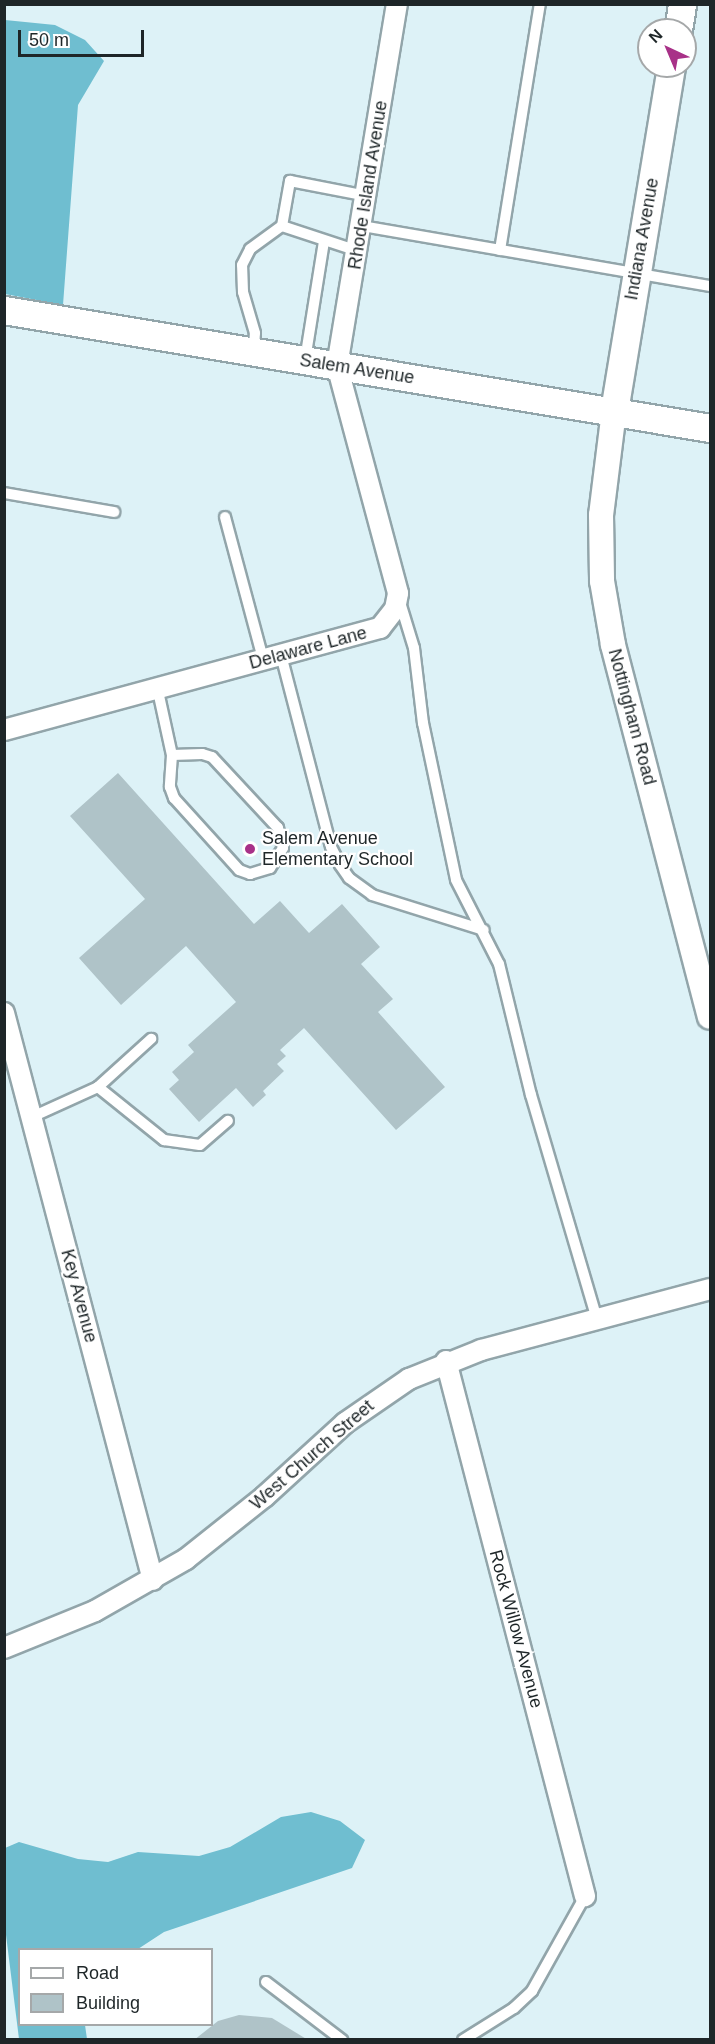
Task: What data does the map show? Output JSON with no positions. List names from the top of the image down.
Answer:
{
  "streets": {
    "main road": ["Indiana Avenue", "Salem Avenue"],
    "street": [
      "Rhode Island Avenue",
      "Delaware Lane",
      "Nottingham Road",
      "Key Avenue",
      "West Church Street",
      "Rock Willow Avenue"
    ]
  },
  "crossings": [
    ["Rhode Island Avenue", "Salem Avenue"],
    ["Indiana Avenue", "Salem Avenue"],
    ["Indiana Avenue", "Nottingham Road"],
    ["Salem Avenue", "Nottingham Road"],
    ["Key Avenue", "West Church Street"],
    ["West Church Street", "Rock Willow Avenue"]
  ],
  "places": ["Salem Avenue Elementary School"],
  "legend": ["Road", "Building"],
  "scale_bar": "50 m",
  "north": "top left"
}
